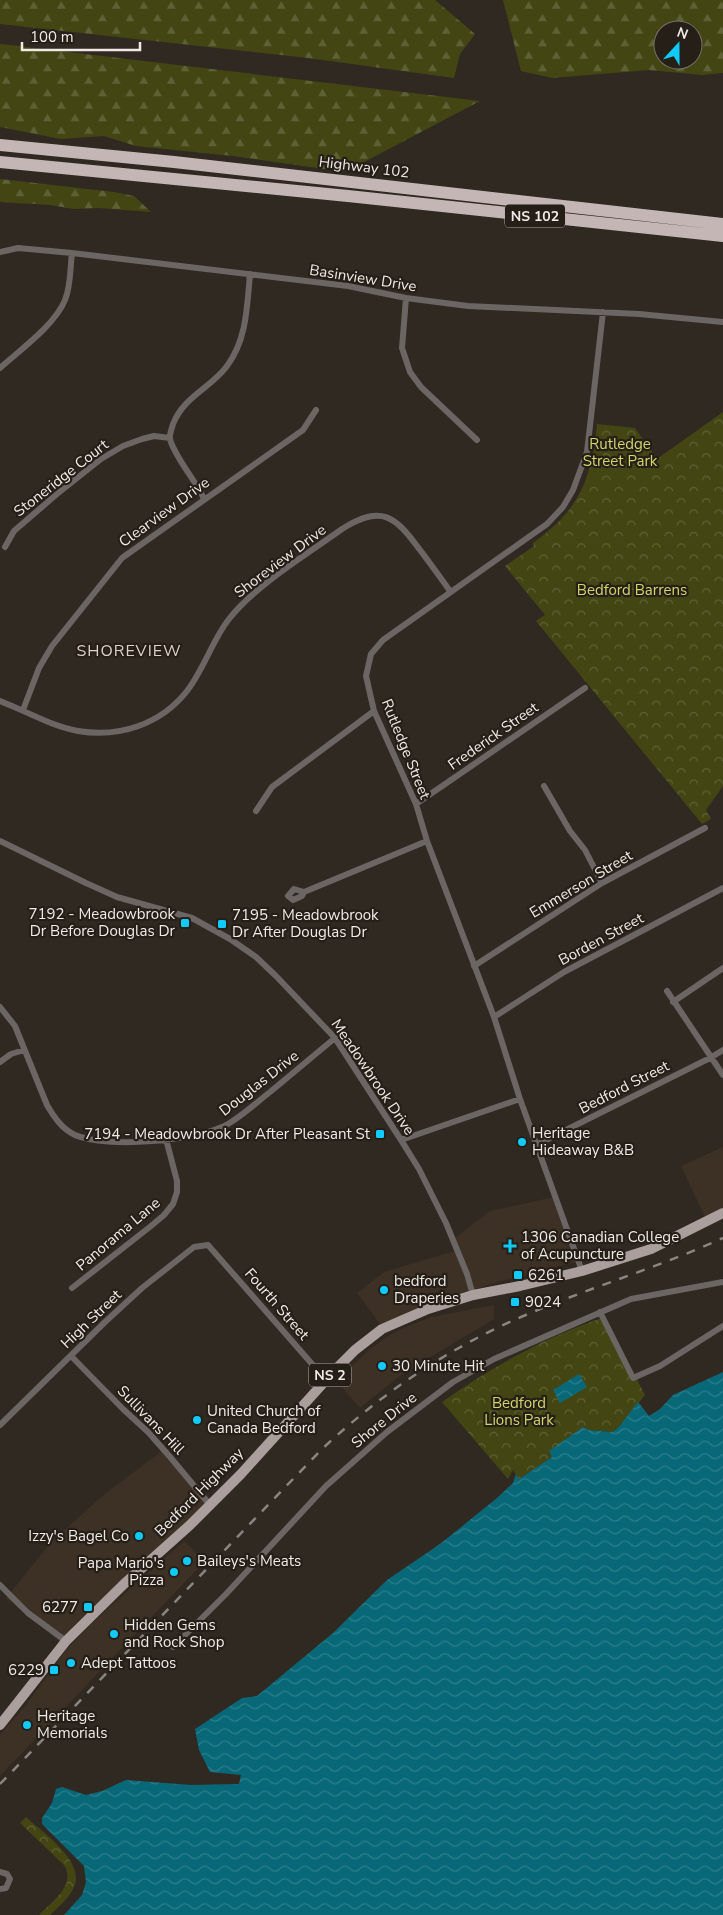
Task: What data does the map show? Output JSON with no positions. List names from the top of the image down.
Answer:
{
  "streets": {
    "highway": ["Highway 102", "NS 102"],
    "main road": ["NS 2", "Bedford Highway"],
    "street": [
      "Basinview Drive",
      "Stoneridge Court",
      "Clearview Drive",
      "Shoreview Drive",
      "Frederick Street",
      "Rutledge Street",
      "Emmerson Street",
      "Borden Street",
      "Meadowbrook Drive",
      "Douglas Drive",
      "Bedford Street",
      "Panorama Lane",
      "Fourth Street",
      "High Street",
      "Sullivans Hill",
      "Shore Drive"
    ]
  },
  "crossings": [
    ["Basinview Drive", "Rutledge Street"],
    ["Clearview Drive", "Shoreview Drive"],
    ["Shoreview Drive", "Rutledge Street"],
    ["Frederick Street", "Rutledge Street"],
    ["Rutledge Street", "Emmerson Street"],
    ["Rutledge Street", "Borden Street"],
    ["Rutledge Street", "Bedford Street"],
    ["Rutledge Street", "Bedford Highway"],
    ["Meadowbrook Drive", "Douglas Drive"],
    ["Meadowbrook Drive", "Bedford Highway"],
    ["Douglas Drive", "Panorama Lane"],
    ["Fourth Street", "High Street"],
    ["Fourth Street", "Bedford Highway"],
    ["High Street", "Sullivans Hill"],
    ["Sullivans Hill", "Bedford Highway"]
  ],
  "districts": ["SHOREVIEW"],
  "parks": ["Rutledge Street Park", "Bedford Barrens", "Bedford Lions Park"],
  "places": {
    "transit": [
      "7192 - Meadowbrook Dr Before Douglas Dr",
      "7195 - Meadowbrook Dr After Douglas Dr",
      "7194 - Meadowbrook Dr After Pleasant St",
      "6261",
      "9024",
      "6277",
      "6229"
    ],
    "other": [
      "Heritage Hideaway B&B",
      "bedford Draperies",
      "30 Minute Hit",
      "United Church of Canada Bedford",
      "Izzy's Bagel Co",
      "Baileys's Meats",
      "Papa Mario's Pizza",
      "Hidden Gems and Rock Shop",
      "Adept Tattoos",
      "Heritage Memorials"
    ],
    "health": ["1306 Canadian College of Acupuncture"]
  },
  "scale_bar": "100 m",
  "north": "top"
}
